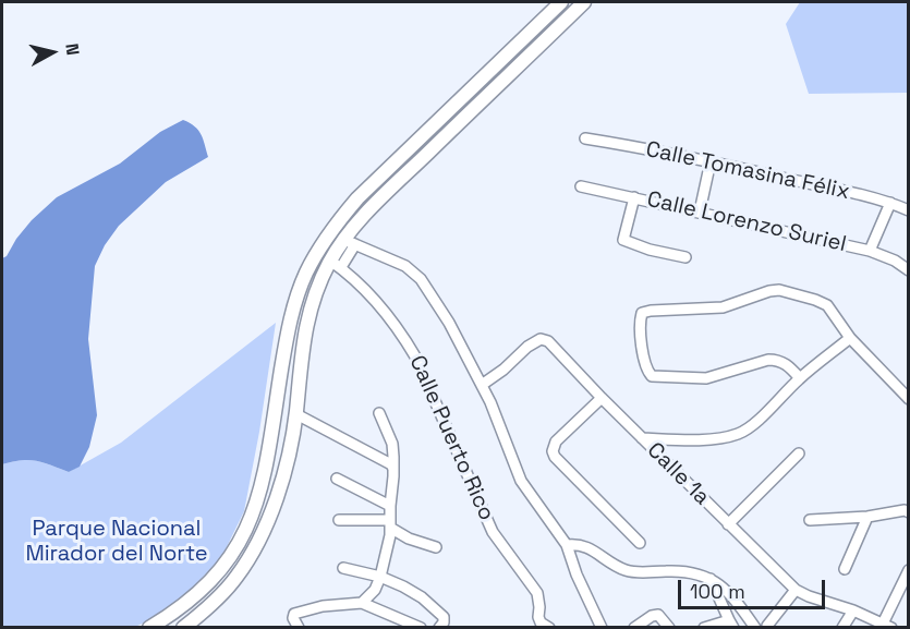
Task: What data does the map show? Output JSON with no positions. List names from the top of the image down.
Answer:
{
  "streets": {
    "street": [
      "Calle Tomasina Félix",
      "Calle Lorenzo Suriel",
      "Calle Puerto Rico",
      "Calle 1a"
    ]
  },
  "parks": ["Parque Nacional Mirador del Norte"],
  "scale_bar": "100 m",
  "north": "right"
}
